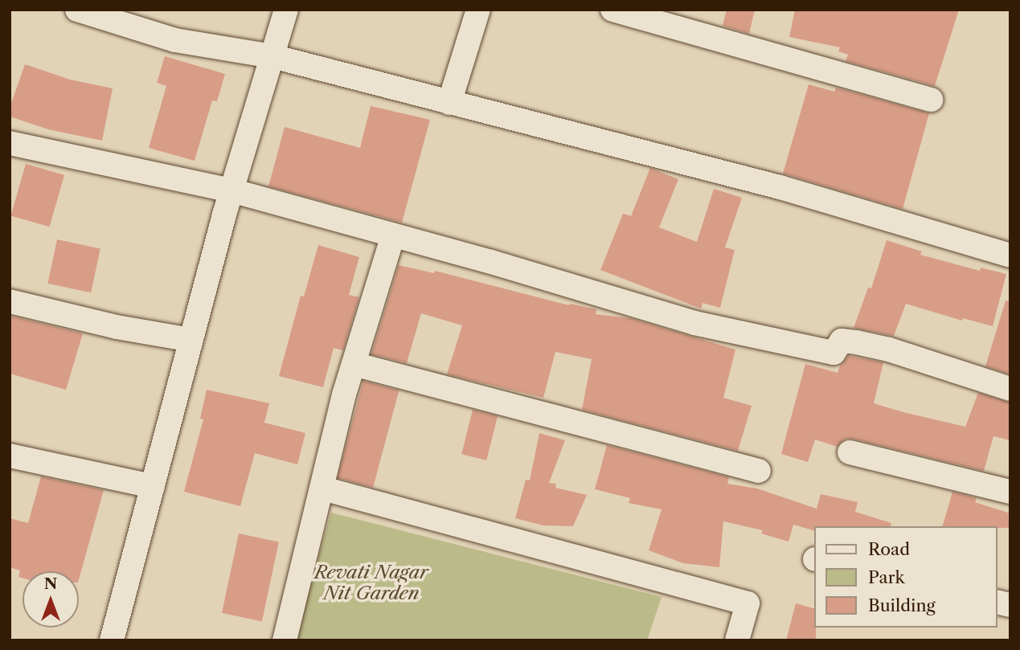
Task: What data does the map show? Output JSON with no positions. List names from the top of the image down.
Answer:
{
  "parks": ["Revati Nagar Nit Garden"],
  "legend": ["Road", "Park", "Building"],
  "north": "top"
}
